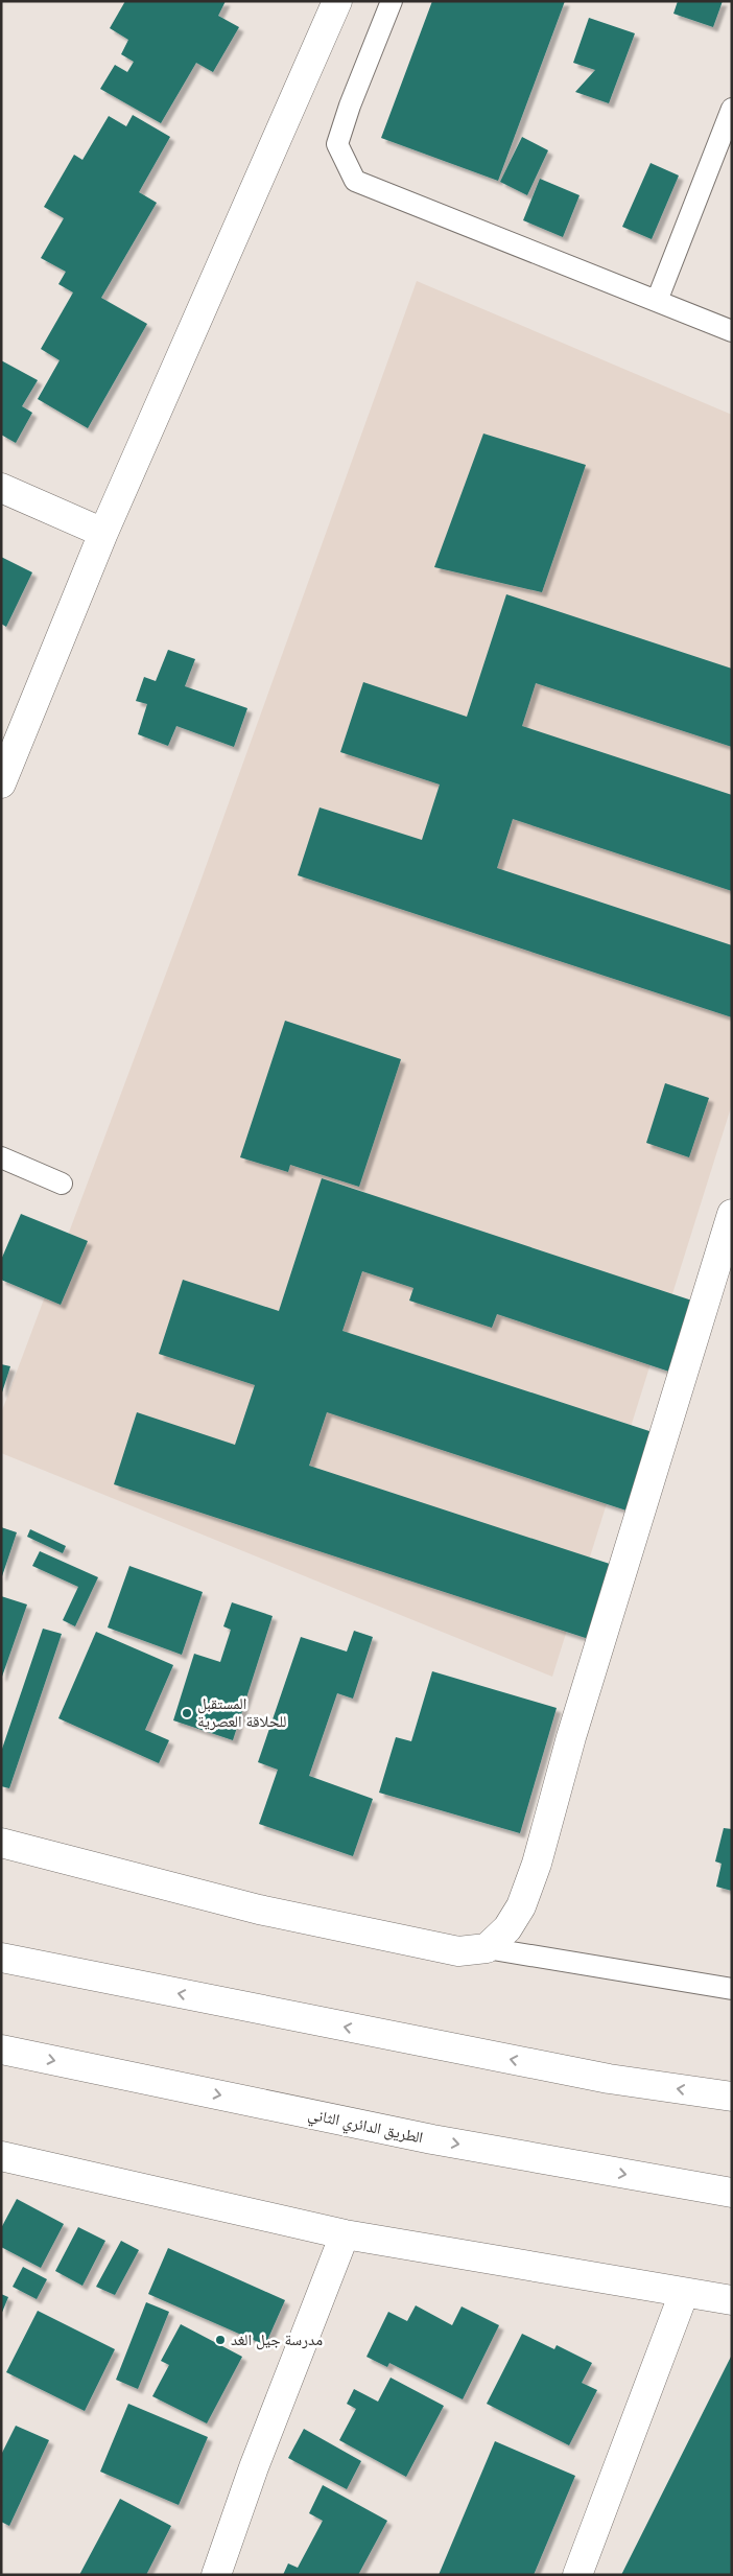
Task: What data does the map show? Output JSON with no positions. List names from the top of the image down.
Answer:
{
  "streets": {
    "main road": ["الطريق الدائري الثاني"]
  },
  "places": ["المستقبل للحلاقة العصرية", "مدرسة جيل الغد"]
}
